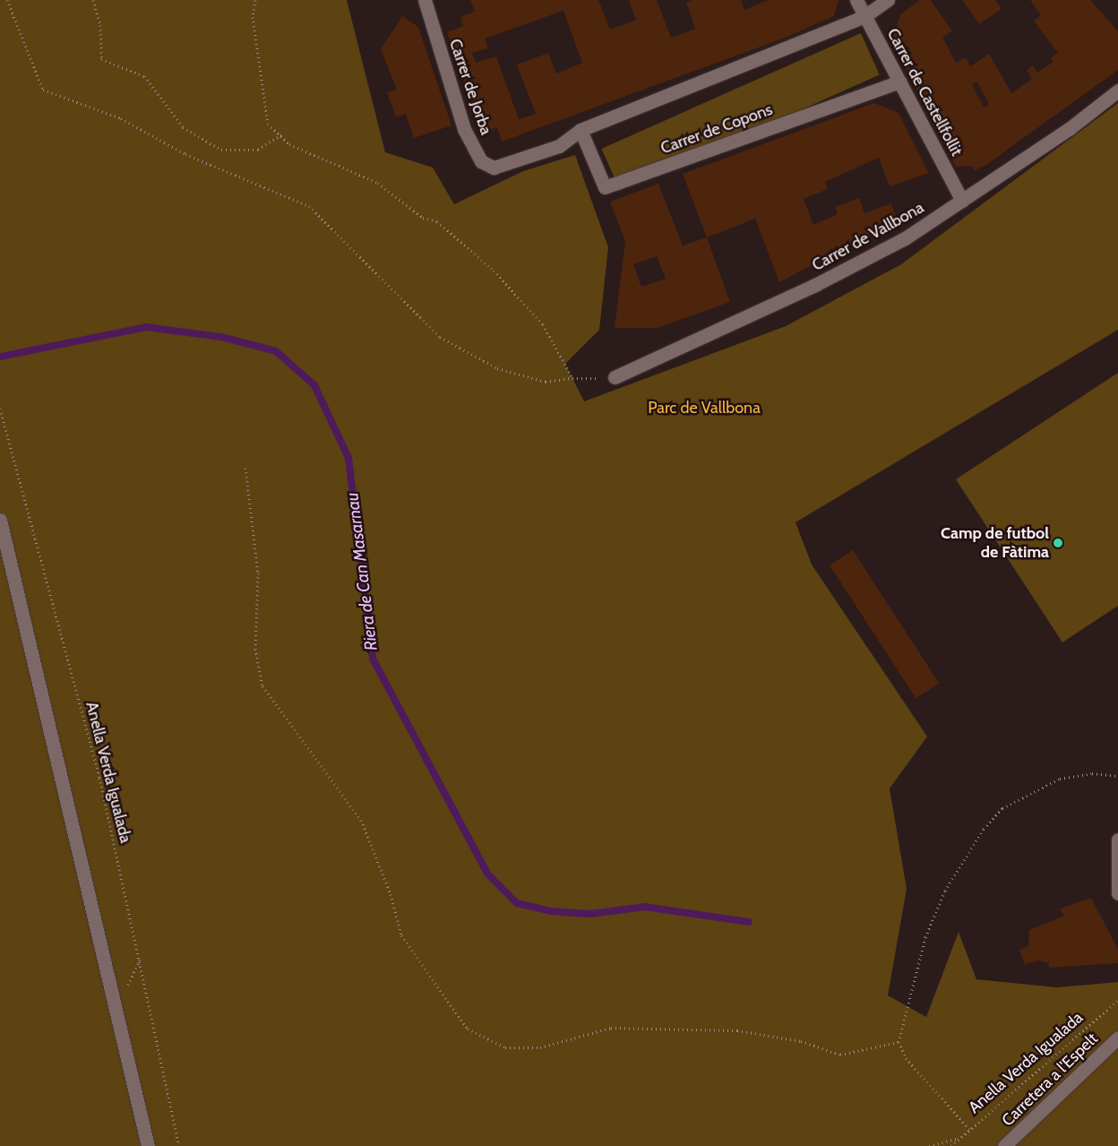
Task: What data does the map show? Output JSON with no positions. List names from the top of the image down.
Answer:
{
  "streets": {
    "street": [
      "Carrer de Jorba",
      "Carrer de Castellfollit",
      "Carrer de Copons",
      "Carrer de Vallbona",
      "Carretera a l'Espelt"
    ],
    "path": ["Anella Verda Igualada"]
  },
  "crossings": [
    ["Carrer de Jorba", "Carrer de Copons"],
    ["Carrer de Castellfollit", "Carrer de Copons"],
    ["Carrer de Castellfollit", "Carrer de Vallbona"]
  ],
  "water": ["Riera de Can Masarnau"],
  "parks": ["Parc de Vallbona"],
  "places": ["Camp de futbol de Fàtima"]
}
